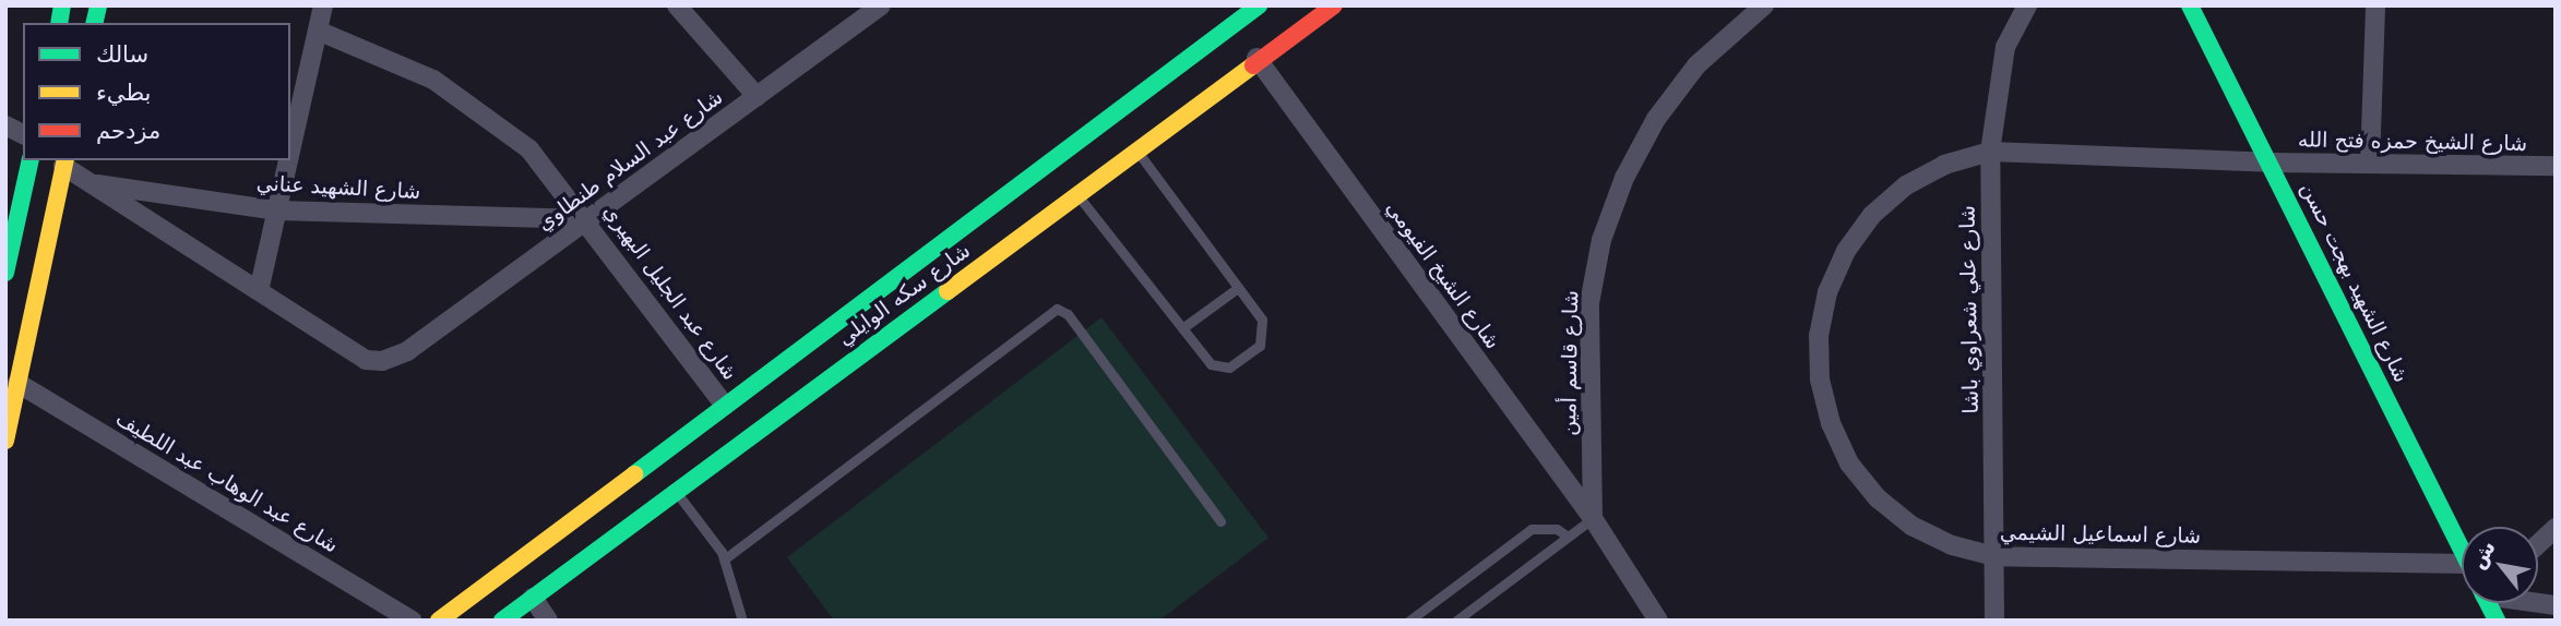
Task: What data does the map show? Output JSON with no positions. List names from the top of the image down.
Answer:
{
  "streets": {
    "main road": ["شارع الشهيد بهجت حسن", "شارع سكه الوايلي"],
    "street": [
      "شارع الشيخ حمزه فتح الله",
      "شارع عبد السلام طنطاوي",
      "شارع الشهيد عناني",
      "شارع الشيخ الفيومي",
      "شارع عبد الجليل البهيري",
      "شارع علي شعراوي باشا",
      "شارع قاسم أمين",
      "شارع عبد الوهاب عبد اللطيف",
      "شارع اسماعيل الشيمي"
    ]
  },
  "crossings": [
    ["شارع الشيخ حمزه فتح الله", "شارع الشهيد بهجت حسن"],
    ["شارع الشيخ حمزه فتح الله", "شارع اسماعيل الشيمي"],
    ["شارع عبد السلام طنطاوي", "شارع الشهيد عناني"],
    ["شارع عبد السلام طنطاوي", "شارع عبد الجليل البهيري"],
    ["شارع الشهيد عناني", "شارع عبد الجليل البهيري"],
    ["شارع الشيخ الفيومي", "شارع سكه الوايلي"],
    ["شارع الشيخ الفيومي", "شارع قاسم أمين"],
    ["شارع الشهيد بهجت حسن", "شارع اسماعيل الشيمي"],
    ["شارع عبد الجليل البهيري", "شارع سكه الوايلي"],
    ["شارع علي شعراوي باشا", "شارع اسماعيل الشيمي"]
  ],
  "legend": ["سالك", "بطيء", "مزدحم"],
  "north": "top left"
}
